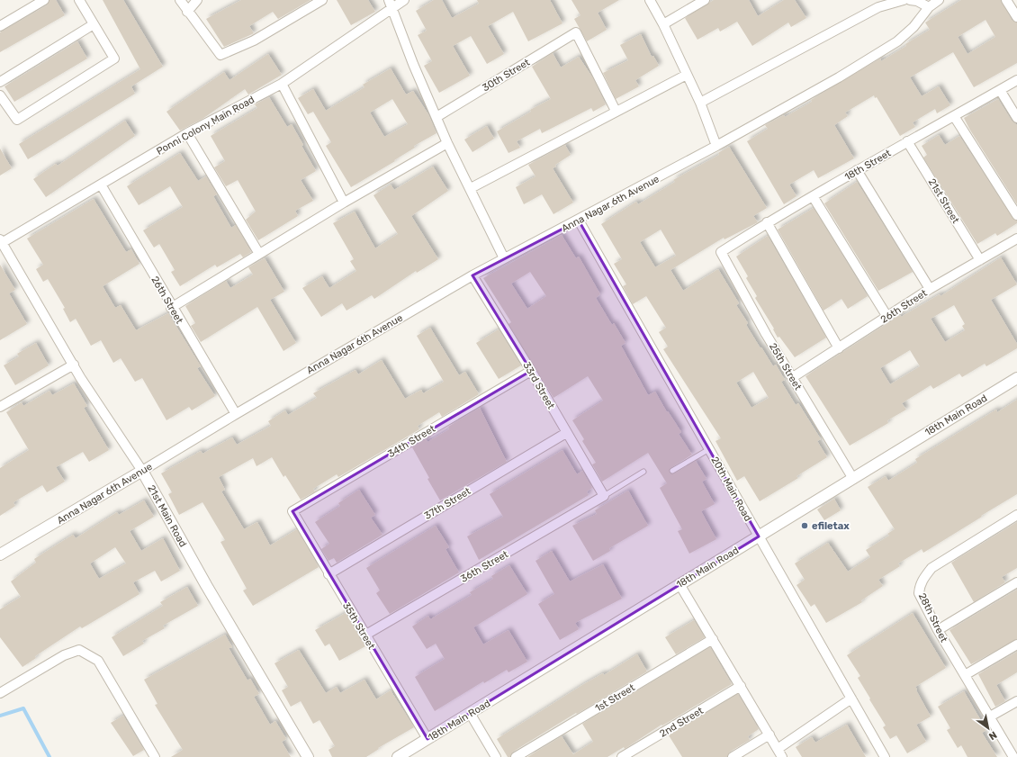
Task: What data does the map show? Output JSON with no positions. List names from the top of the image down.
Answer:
{
  "streets": {
    "street": [
      "30th Street",
      "Ponni Colony Main Road",
      "18th Street",
      "21st Street",
      "Anna Nagar 6th Avenue",
      "26th Street",
      "25th Street",
      "33rd Street",
      "18th Main Road",
      "34th Street",
      "20th Main Road",
      "37th Street",
      "21st Main Road",
      "36th Street",
      "28th Street",
      "35th Street",
      "1st Street",
      "2nd Street"
    ]
  },
  "crossings": [
    ["Ponni Colony Main Road", "26th Street"],
    ["Ponni Colony Main Road", "21st Main Road"],
    ["18th Street", "21st Street"],
    ["18th Street", "25th Street"],
    ["21st Street", "26th Street"],
    ["Anna Nagar 6th Avenue", "26th Street"],
    ["Anna Nagar 6th Avenue", "33rd Street"],
    ["Anna Nagar 6th Avenue", "20th Main Road"],
    ["Anna Nagar 6th Avenue", "21st Main Road"],
    ["26th Street", "25th Street"],
    ["25th Street", "18th Main Road"],
    ["33rd Street", "34th Street"],
    ["33rd Street", "37th Street"],
    ["33rd Street", "36th Street"],
    ["18th Main Road", "20th Main Road"],
    ["18th Main Road", "35th Street"],
    ["34th Street", "35th Street"],
    ["37th Street", "35th Street"],
    ["36th Street", "35th Street"]
  ],
  "places": ["efiletax"],
  "north": "bottom right"
}
